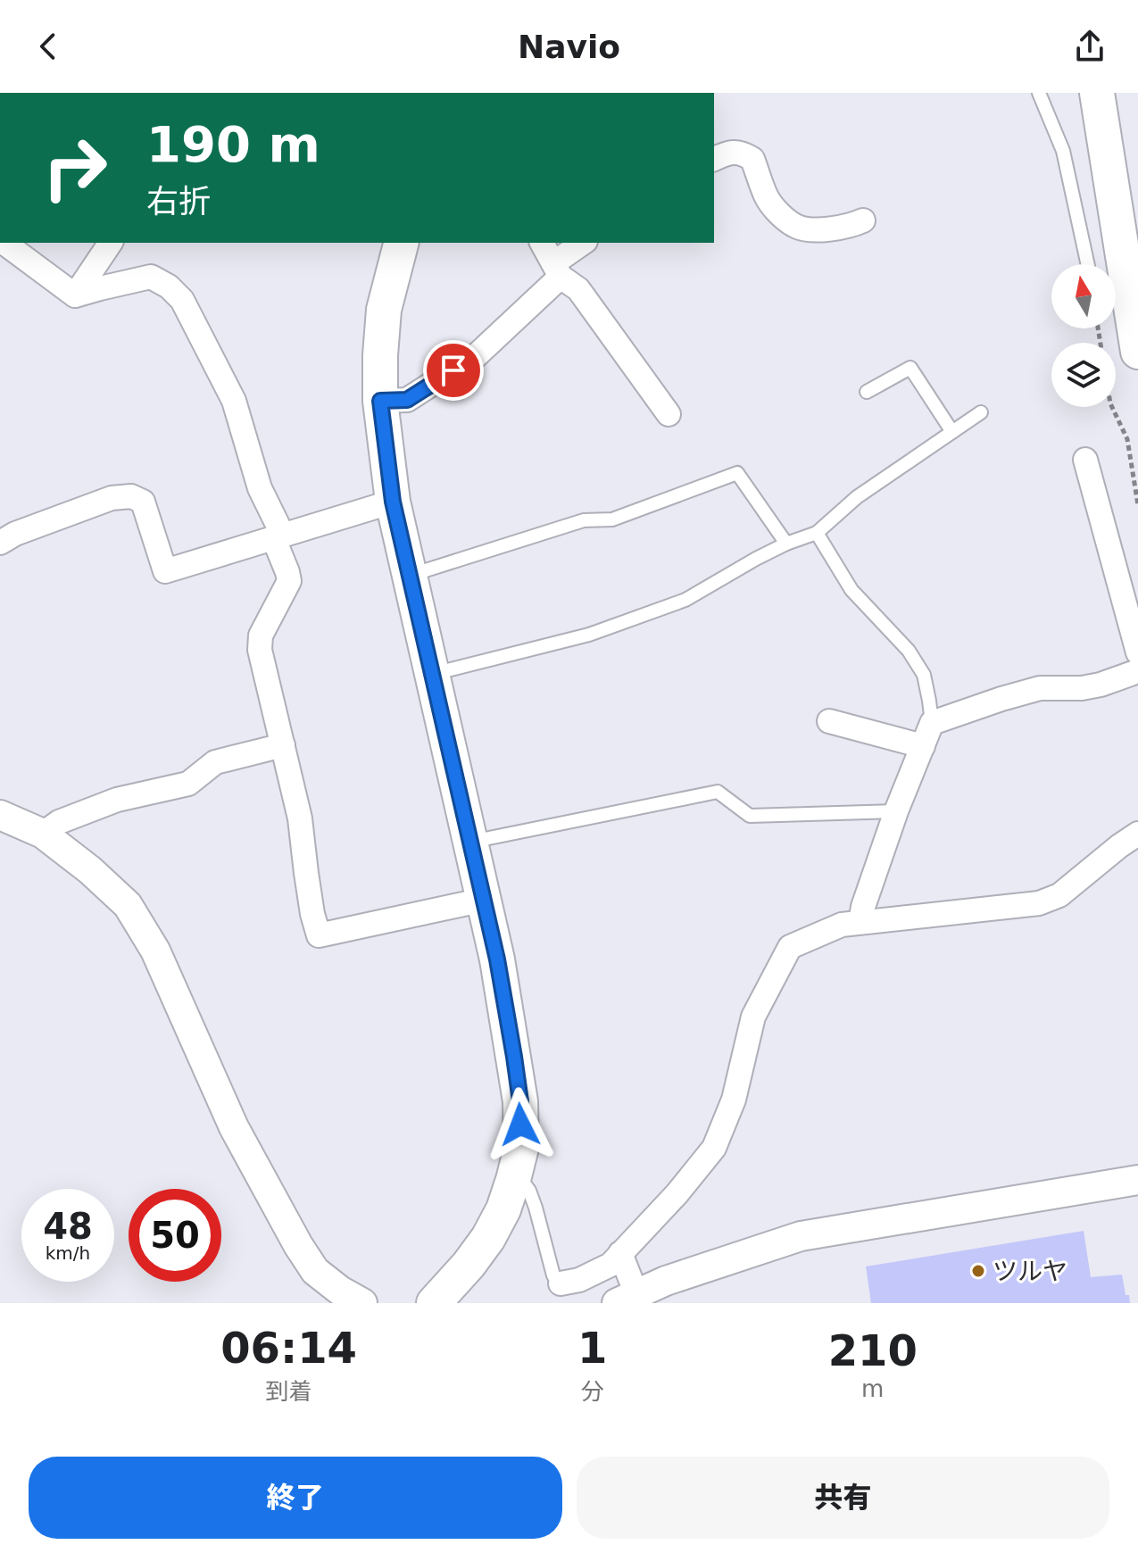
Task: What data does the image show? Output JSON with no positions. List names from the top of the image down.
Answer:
{
  "places": ["ツルヤ"],
  "north": "top",
  "page": {
    "header": "Navio",
    "turn": ["190 m", "右折"],
    "speed": "48 km/h",
    "limit": "50",
    "eta": [
      "06:14",
      "到着",
      "1",
      "分",
      "210",
      "m"
    ],
    "buttons": ["終了", "共有"]
  }
}
